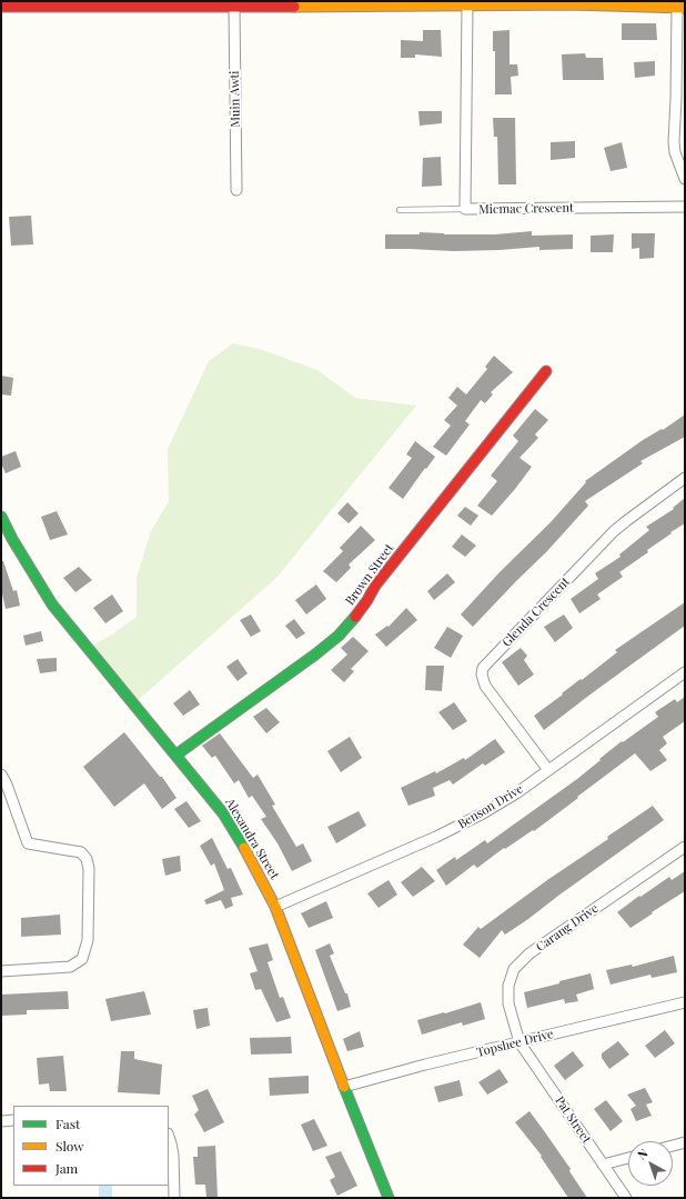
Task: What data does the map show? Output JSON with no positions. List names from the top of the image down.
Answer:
{
  "streets": {
    "street": [
      "Muin Awti",
      "Micmac Crescent",
      "Brown Street",
      "Glenda Crescent",
      "Benson Drive",
      "Alexandra Street",
      "Carang Drive",
      "Topshee Drive",
      "Pat Street"
    ]
  },
  "crossings": [
    ["Brown Street", "Alexandra Street"],
    ["Glenda Crescent", "Benson Drive"],
    ["Benson Drive", "Alexandra Street"],
    ["Alexandra Street", "Topshee Drive"],
    ["Carang Drive", "Topshee Drive"],
    ["Carang Drive", "Pat Street"],
    ["Topshee Drive", "Pat Street"]
  ],
  "legend": ["Fast", "Slow", "Jam"],
  "north": "top left"
}
